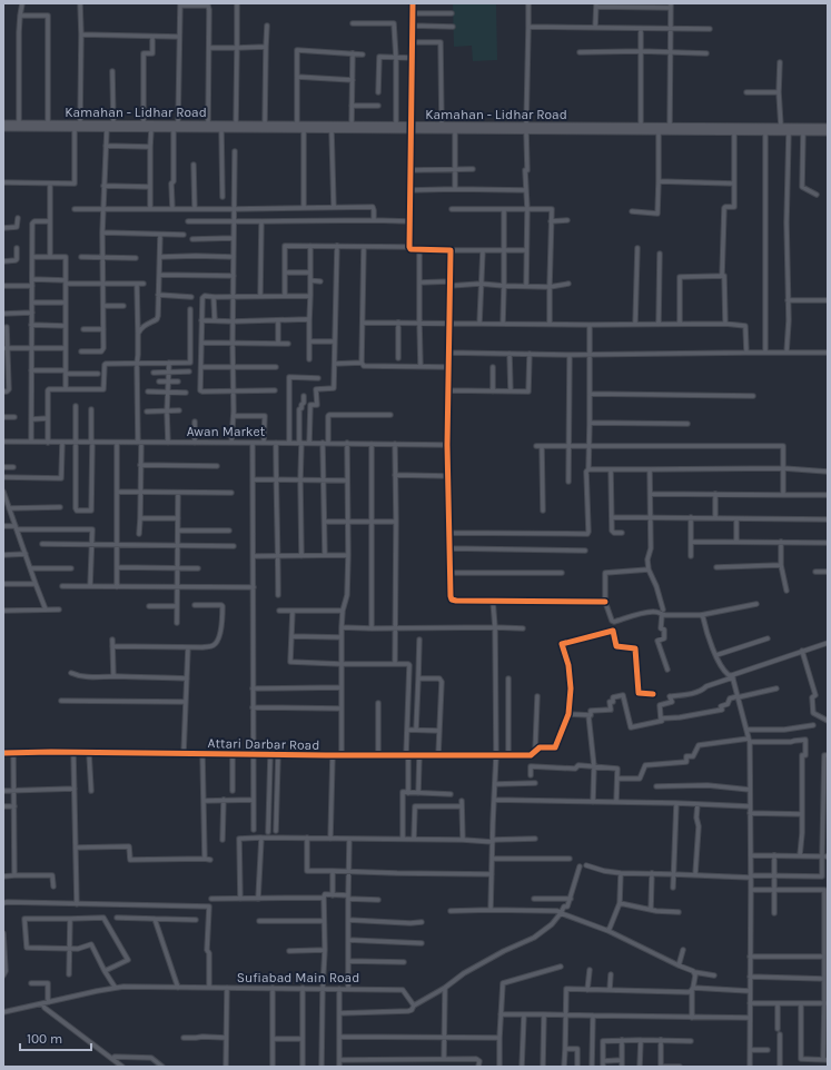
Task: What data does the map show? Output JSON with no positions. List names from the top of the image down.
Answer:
{
  "streets": {
    "main road": ["Kamahan - Lidhar Road"],
    "street": ["Awan Market", "Attari Darbar Road", "Sufiabad Main Road"]
  },
  "scale_bar": "100 m"
}
